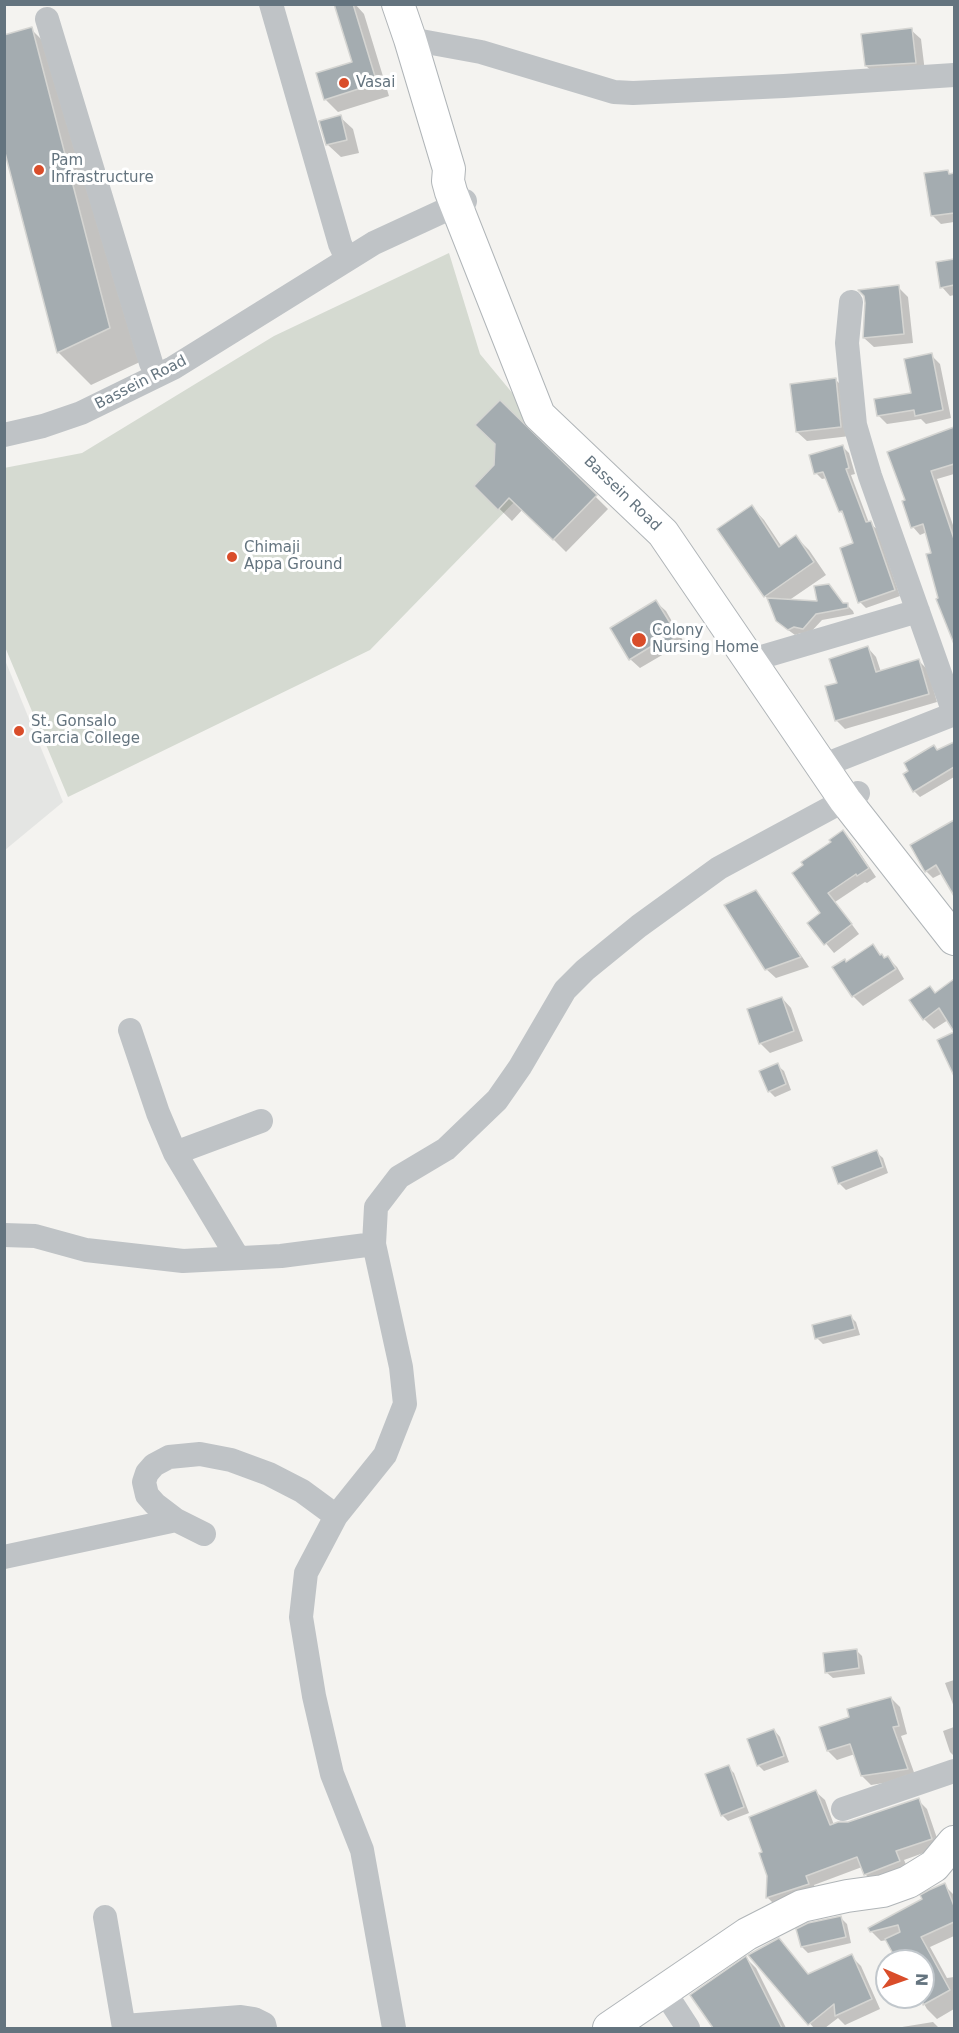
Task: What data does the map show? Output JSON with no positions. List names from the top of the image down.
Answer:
{
  "streets": {
    "main road": ["Bassein Road"]
  },
  "places": [
    "Vasai",
    "Pam Infrastructure",
    "Chimaji Appa Ground",
    "Colony Nursing Home",
    "St. Gonsalo Garcia College"
  ],
  "north": "right"
}
